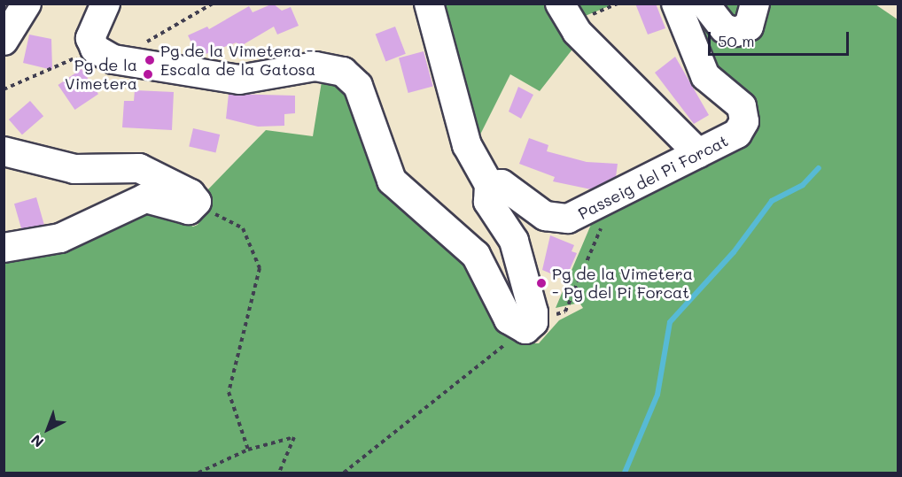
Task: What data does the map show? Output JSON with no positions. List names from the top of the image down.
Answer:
{
  "streets": {
    "street": ["Passeig del Pi Forcat"]
  },
  "places": ["Pg de la Vimetera - Escala de la Gatosa", "Pg de la Vimetera", "Pg de la Vimetera - Pg del Pi Forcat"],
  "scale_bar": "50 m",
  "north": "bottom left"
}
